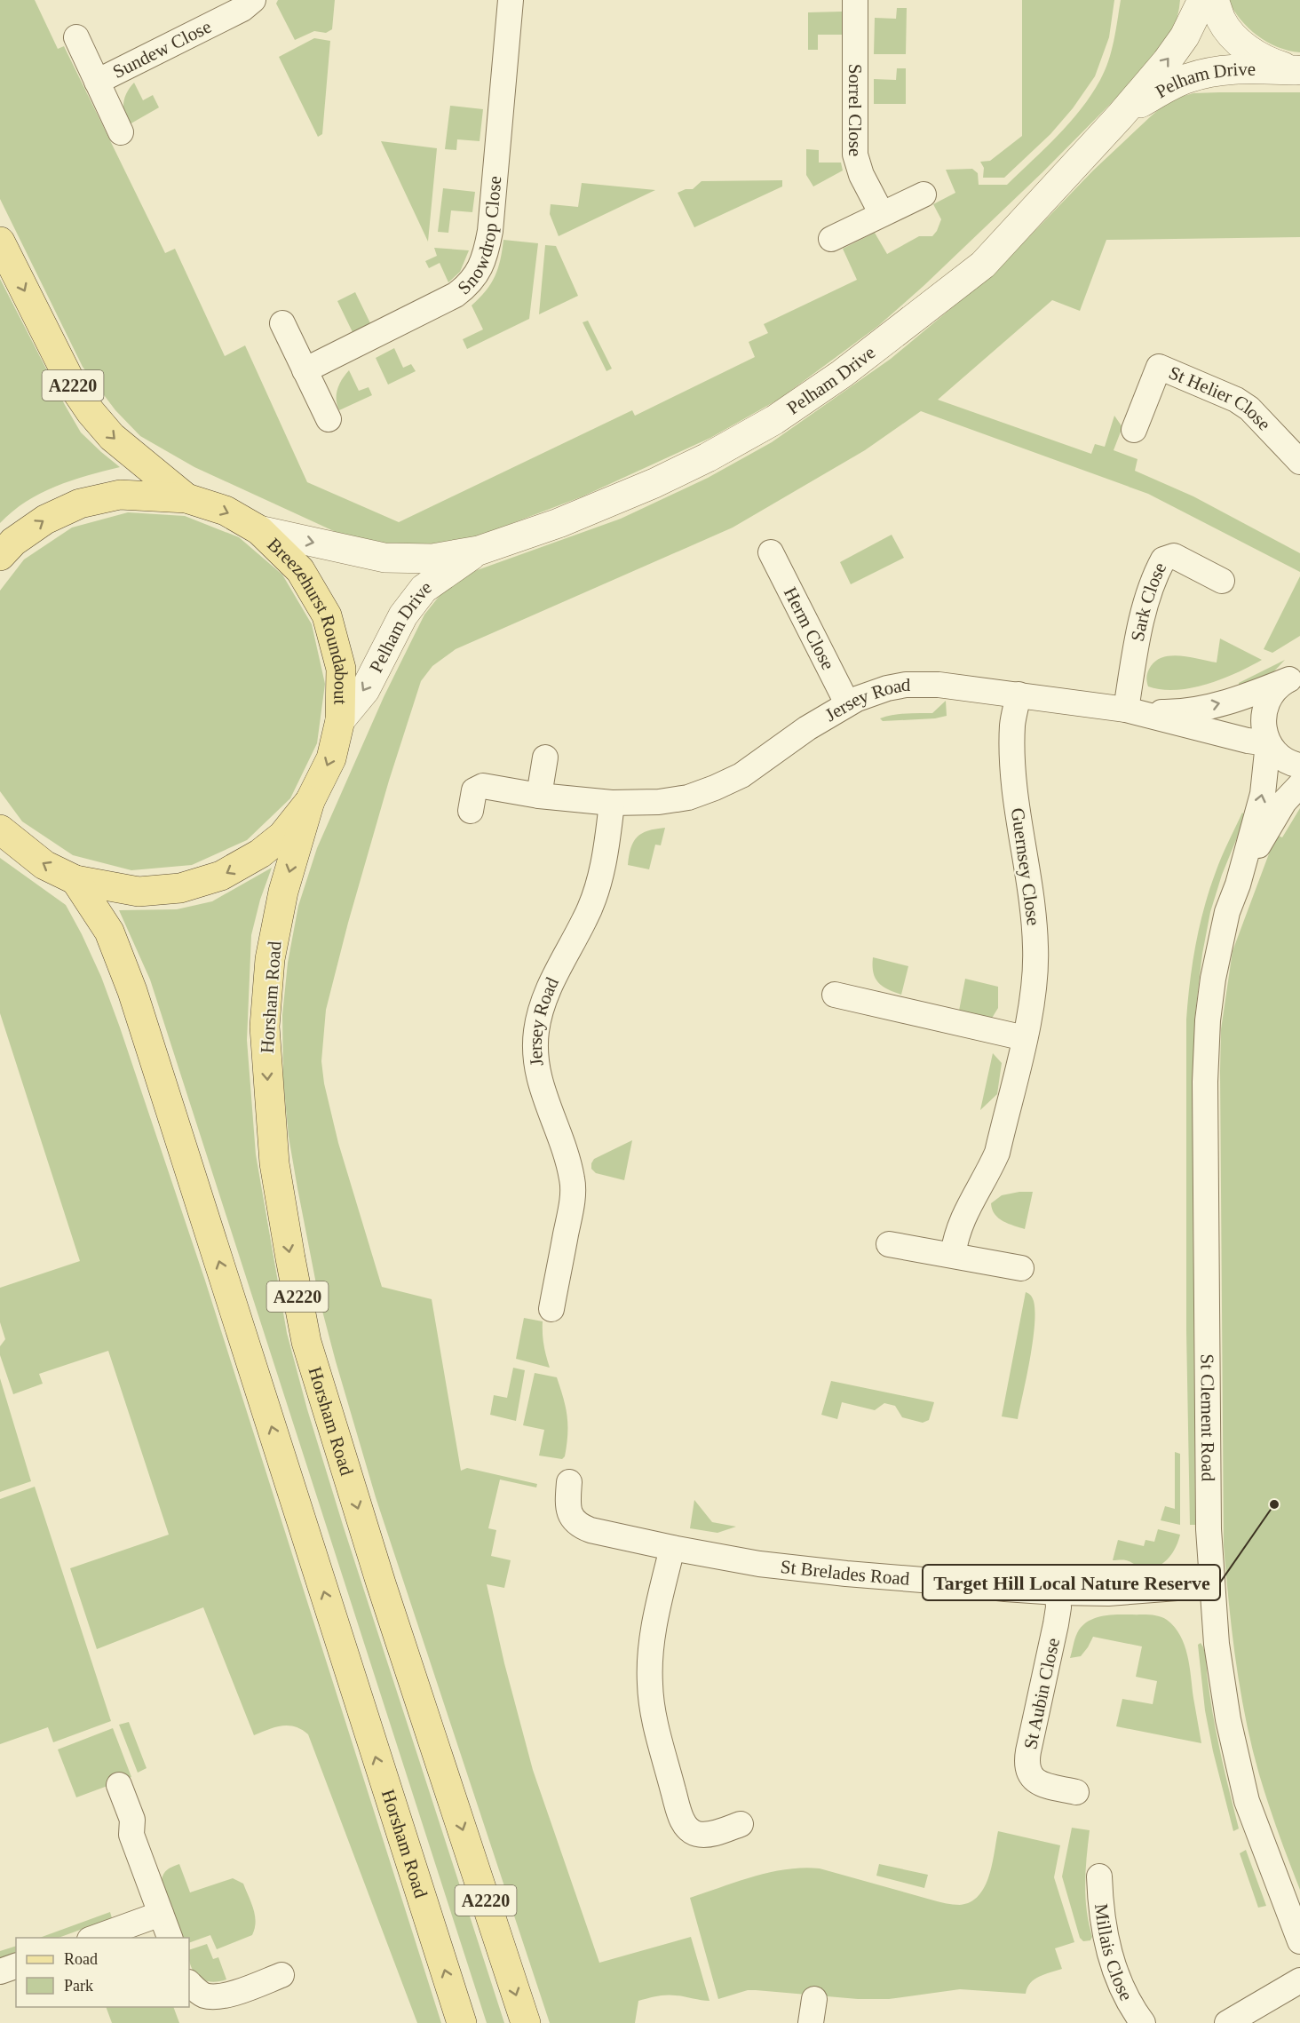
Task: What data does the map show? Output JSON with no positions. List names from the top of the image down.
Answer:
{
  "streets": {
    "main road": ["A2220", "Breezehurst Roundabout", "Horsham Road"],
    "street": [
      "Sundew Close",
      "Pelham Drive",
      "Sorrel Close",
      "Snowdrop Close",
      "St Helier Close",
      "Sark Close",
      "Herm Close",
      "Jersey Road",
      "Guernsey Close",
      "St Clement Road",
      "St Brelades Road",
      "St Aubin Close",
      "Millais Close"
    ]
  },
  "crossings": [
    ["Pelham Drive", "Breezehurst Roundabout"],
    ["A2220", "Breezehurst Roundabout"],
    ["Sark Close", "Jersey Road"],
    ["Breezehurst Roundabout", "Horsham Road"],
    ["Herm Close", "Jersey Road"],
    ["Jersey Road", "Guernsey Close"],
    ["Jersey Road", "St Clement Road"],
    ["St Clement Road", "St Brelades Road"],
    ["St Brelades Road", "St Aubin Close"]
  ],
  "places": ["Target Hill Local Nature Reserve"],
  "legend": ["Road", "Park"]
}
